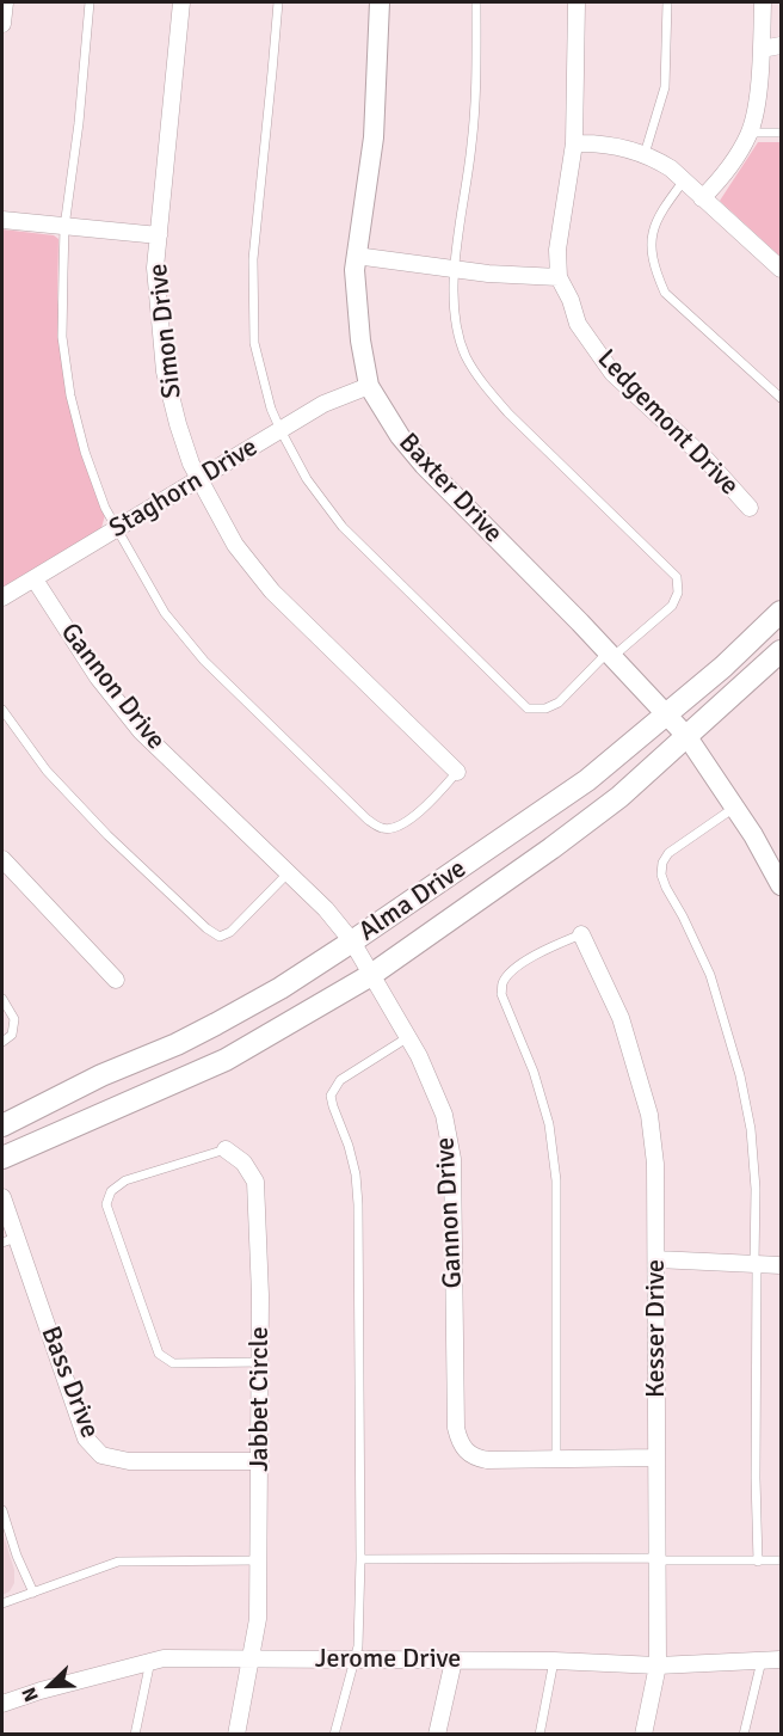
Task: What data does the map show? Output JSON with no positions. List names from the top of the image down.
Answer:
{
  "streets": {
    "main road": ["Alma Drive"],
    "street": [
      "Simon Drive",
      "Ledgemont Drive",
      "Staghorn Drive",
      "Baxter Drive",
      "Gannon Drive",
      "Kesser Drive",
      "Bass Drive",
      "Jabbet Circle",
      "Jerome Drive"
    ]
  },
  "crossings": [
    ["Simon Drive", "Staghorn Drive"],
    ["Staghorn Drive", "Baxter Drive"],
    ["Staghorn Drive", "Gannon Drive"],
    ["Baxter Drive", "Alma Drive"],
    ["Gannon Drive", "Alma Drive"],
    ["Gannon Drive", "Kesser Drive"],
    ["Kesser Drive", "Jerome Drive"],
    ["Bass Drive", "Jabbet Circle"],
    ["Jabbet Circle", "Jerome Drive"]
  ],
  "north": "bottom left"
}
